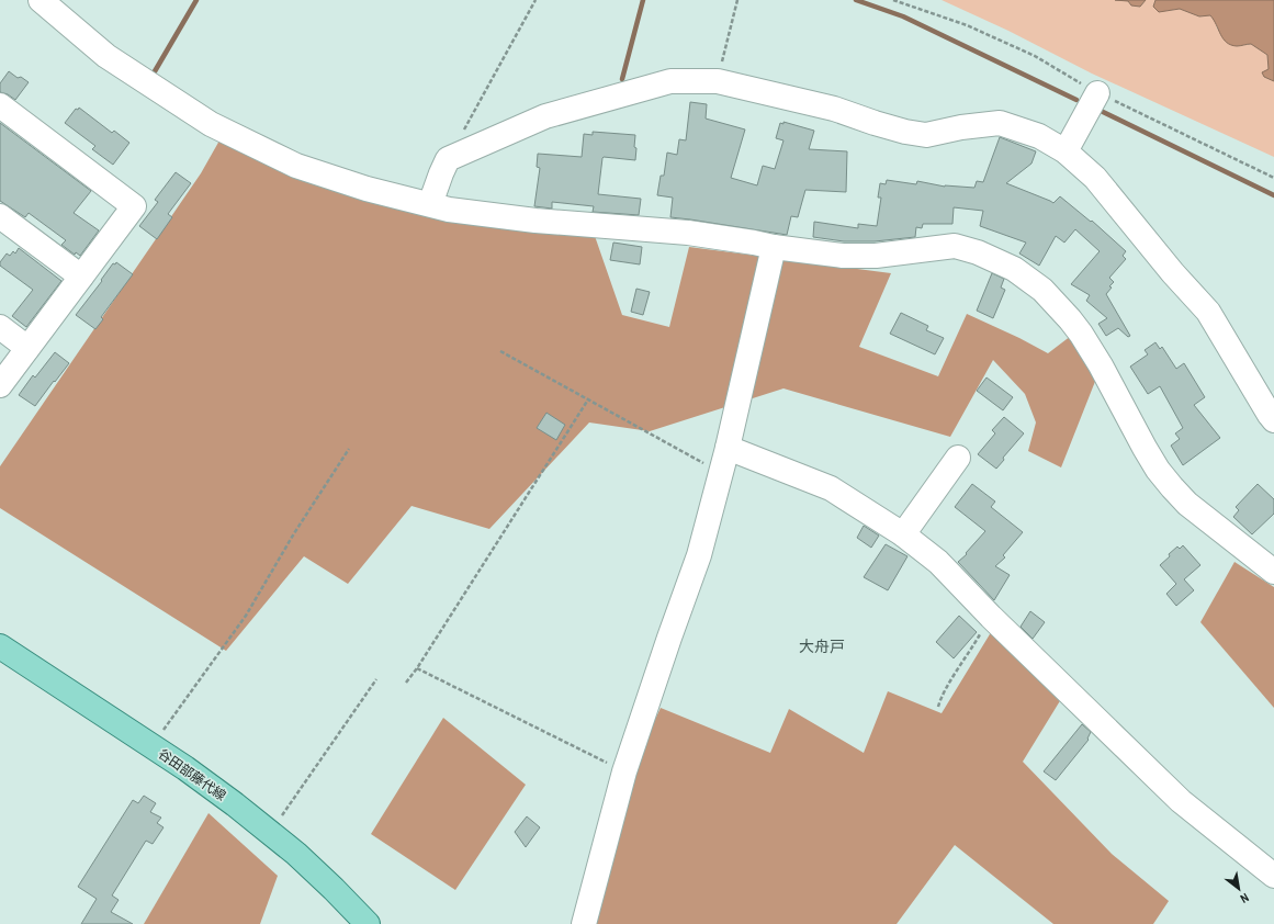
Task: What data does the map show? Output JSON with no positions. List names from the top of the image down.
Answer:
{
  "streets": {
    "main road": ["谷田部藤代線"]
  },
  "districts": ["大舟戸"],
  "north": "bottom right"
}
